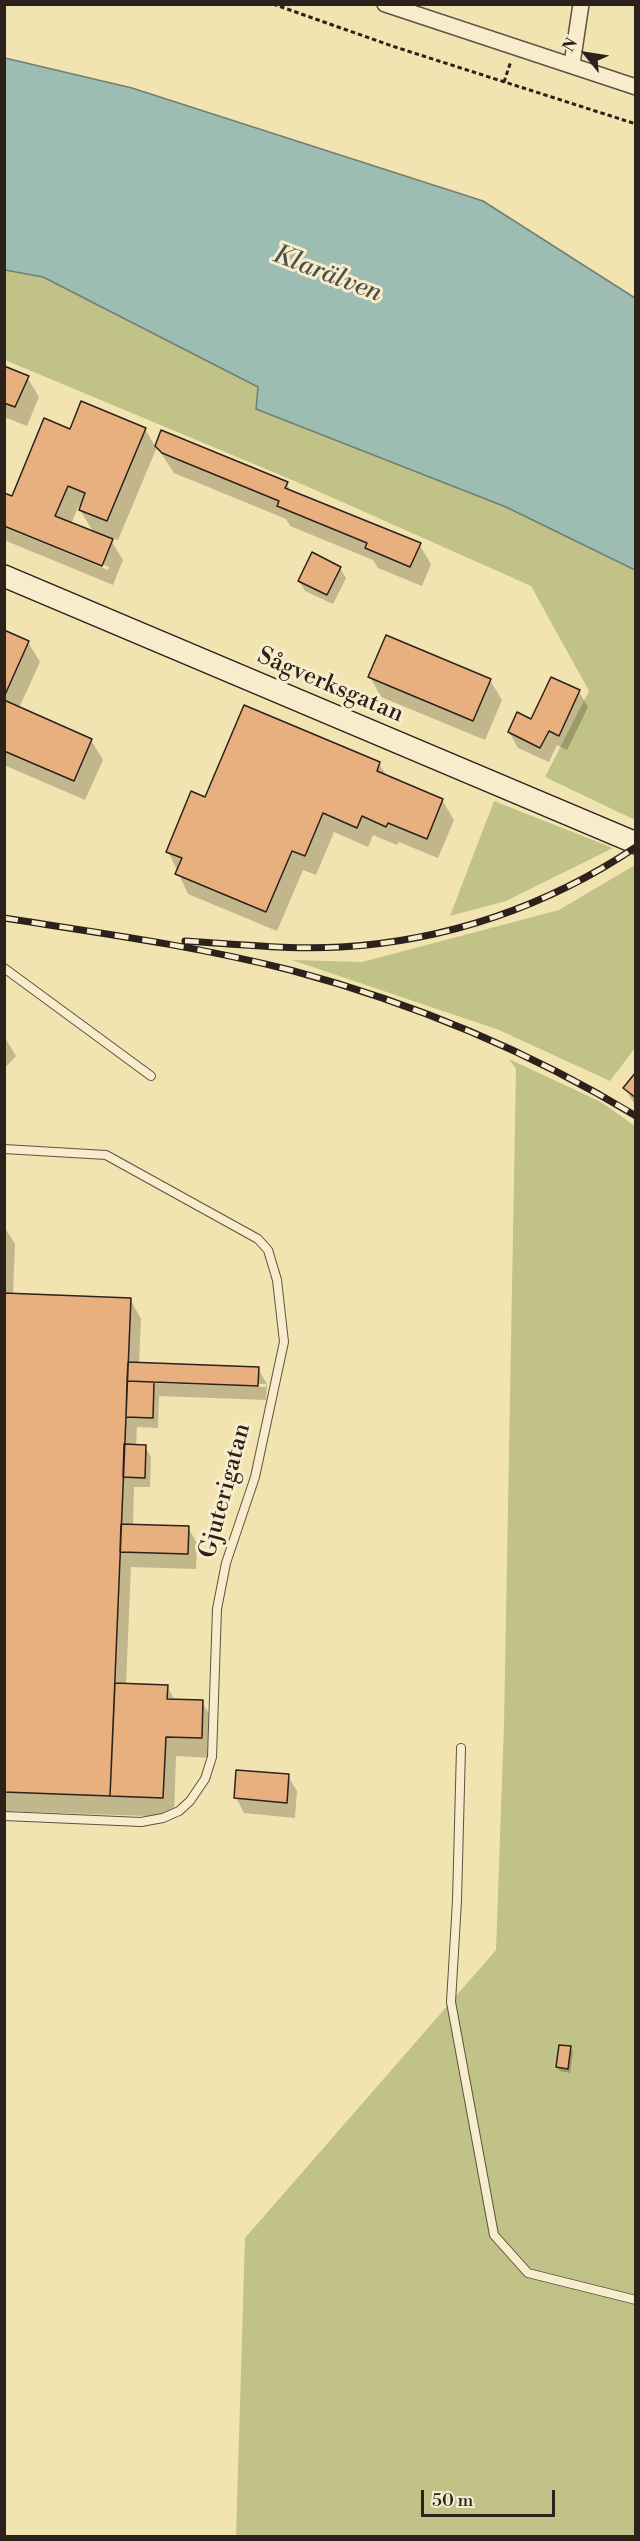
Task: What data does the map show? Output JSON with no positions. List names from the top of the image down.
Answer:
{
  "streets": {
    "street": ["Sågverksgatan"],
    "lane": ["Gjuterigatan"]
  },
  "water": ["Klarälven"],
  "scale_bar": "50 m",
  "north": "top left"
}
